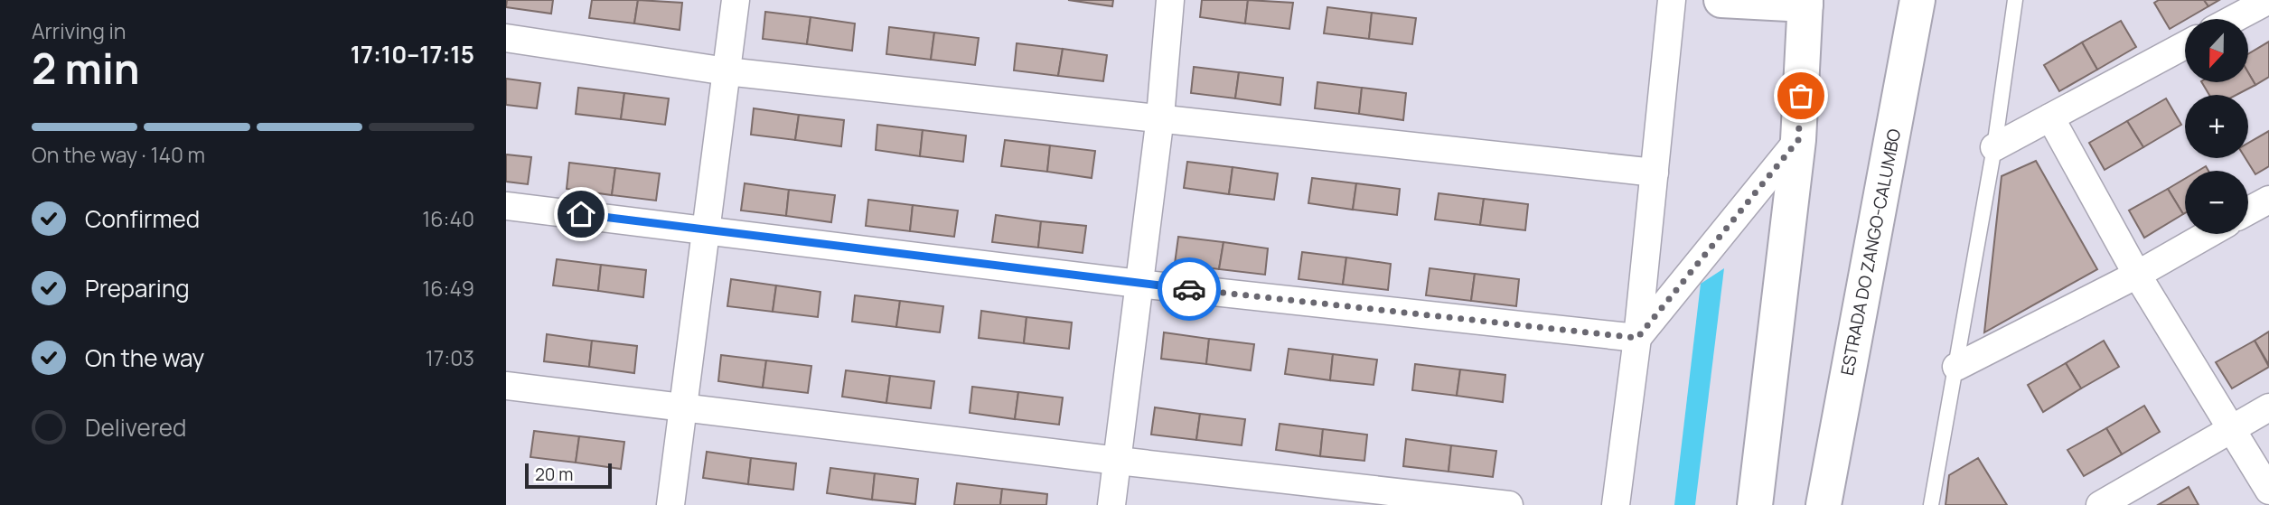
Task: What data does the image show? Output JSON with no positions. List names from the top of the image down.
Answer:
{
  "streets": {
    "main road": ["ESTRADA DO ZANGO-CALUMBO"]
  },
  "scale_bar": "20 m",
  "north": "bottom",
  "page": {
    "heading": ["2 min", "Arriving in", "17:10–17:15"],
    "map_buttons": ["+", "−"],
    "bar": "On the way · 140 m",
    "list": [
      ["Confirmed", "16:40"],
      ["Preparing", "16:49"],
      ["On the way", "17:03"],
      "Delivered"
    ],
    "scale": "20 m"
  }
}
